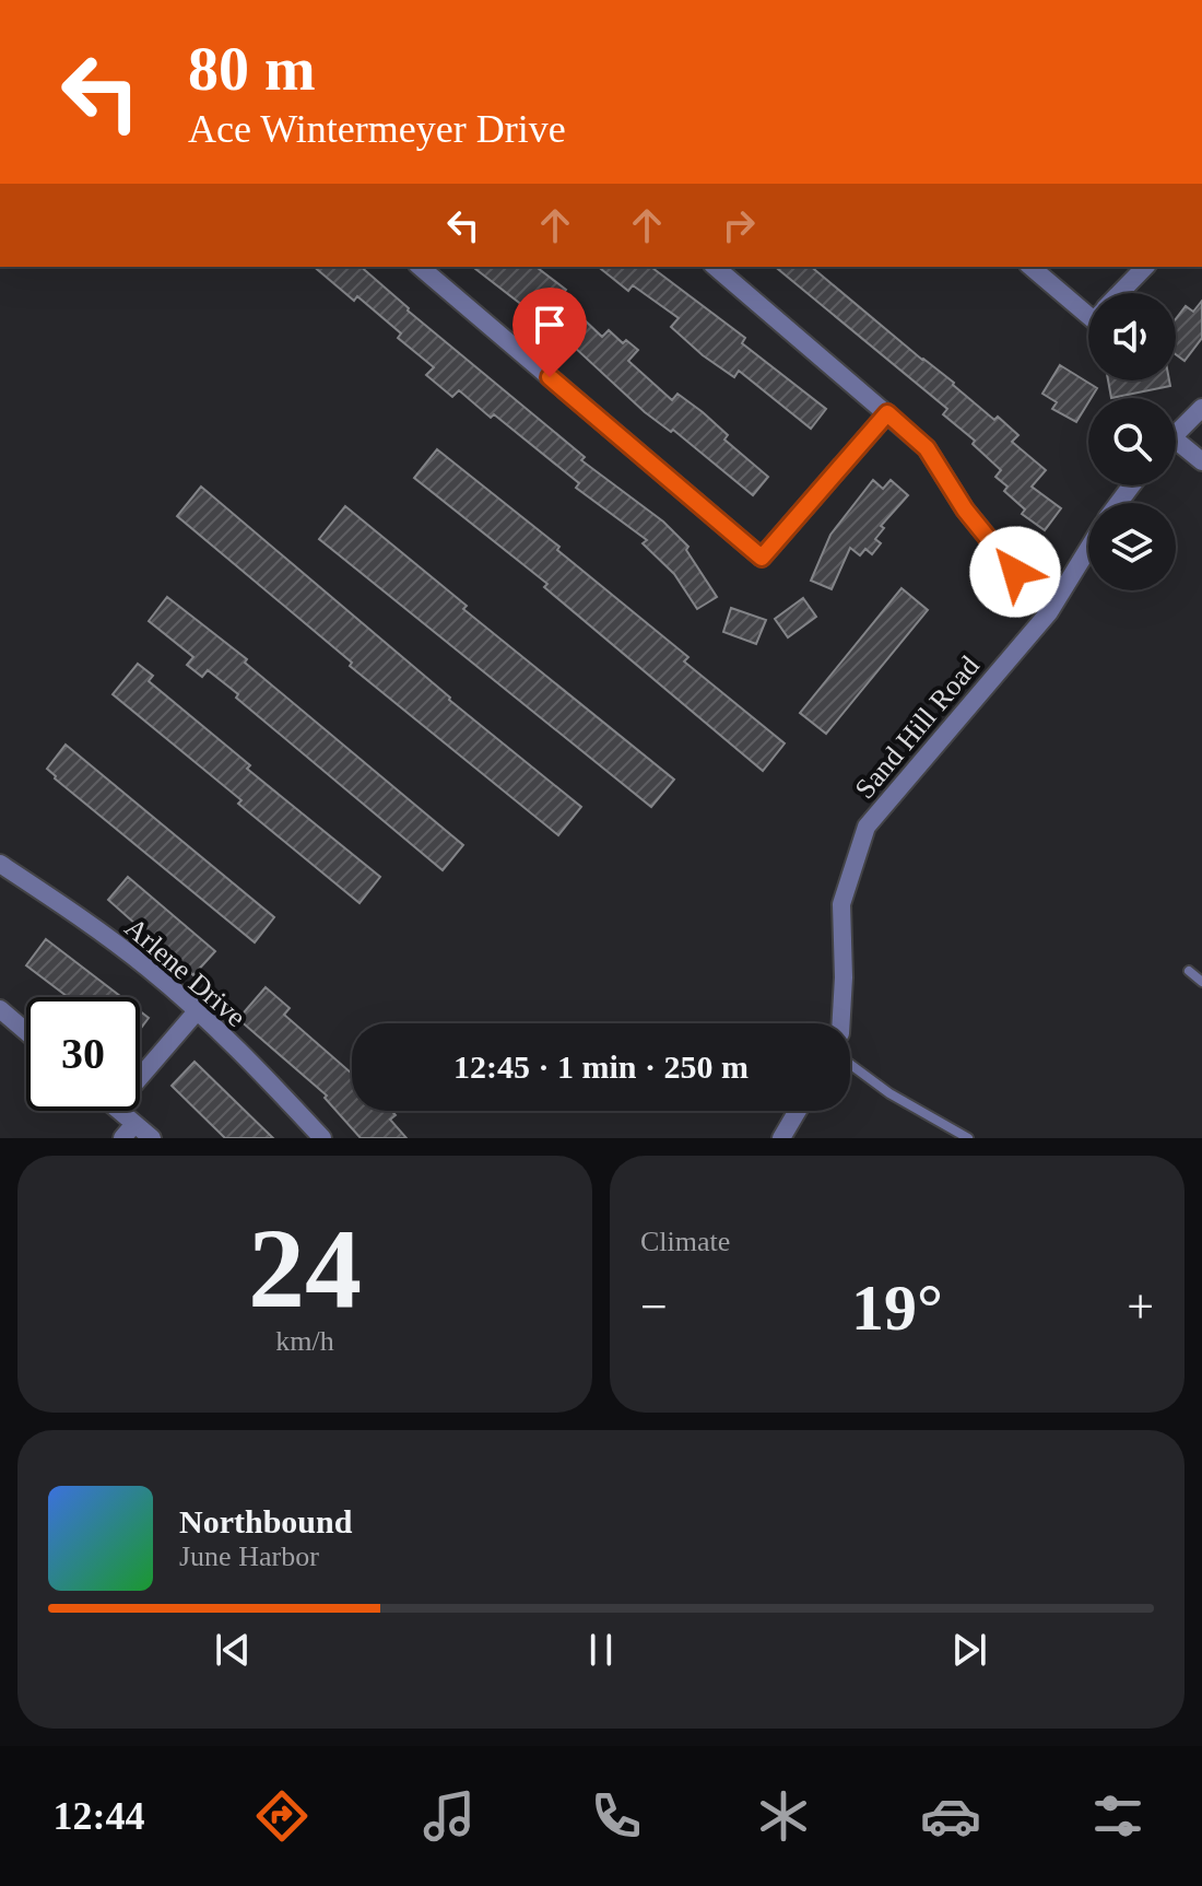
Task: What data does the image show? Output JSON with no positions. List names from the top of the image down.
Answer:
{
  "streets": {
    "street": ["Sand Hill Road", "Arlene Drive"]
  },
  "page": {
    "turn": ["80 m", "Ace Wintermeyer Drive"],
    "limit": "30",
    "trip": "12:45 · 1 min · 250 m",
    "tile": [
      ["24", "km/h"],
      "Climate"
    ],
    "heat": ["−", "19°", "+"],
    "song": ["Northbound", "June Harbor"],
    "tabs": "12:44"
  }
}
